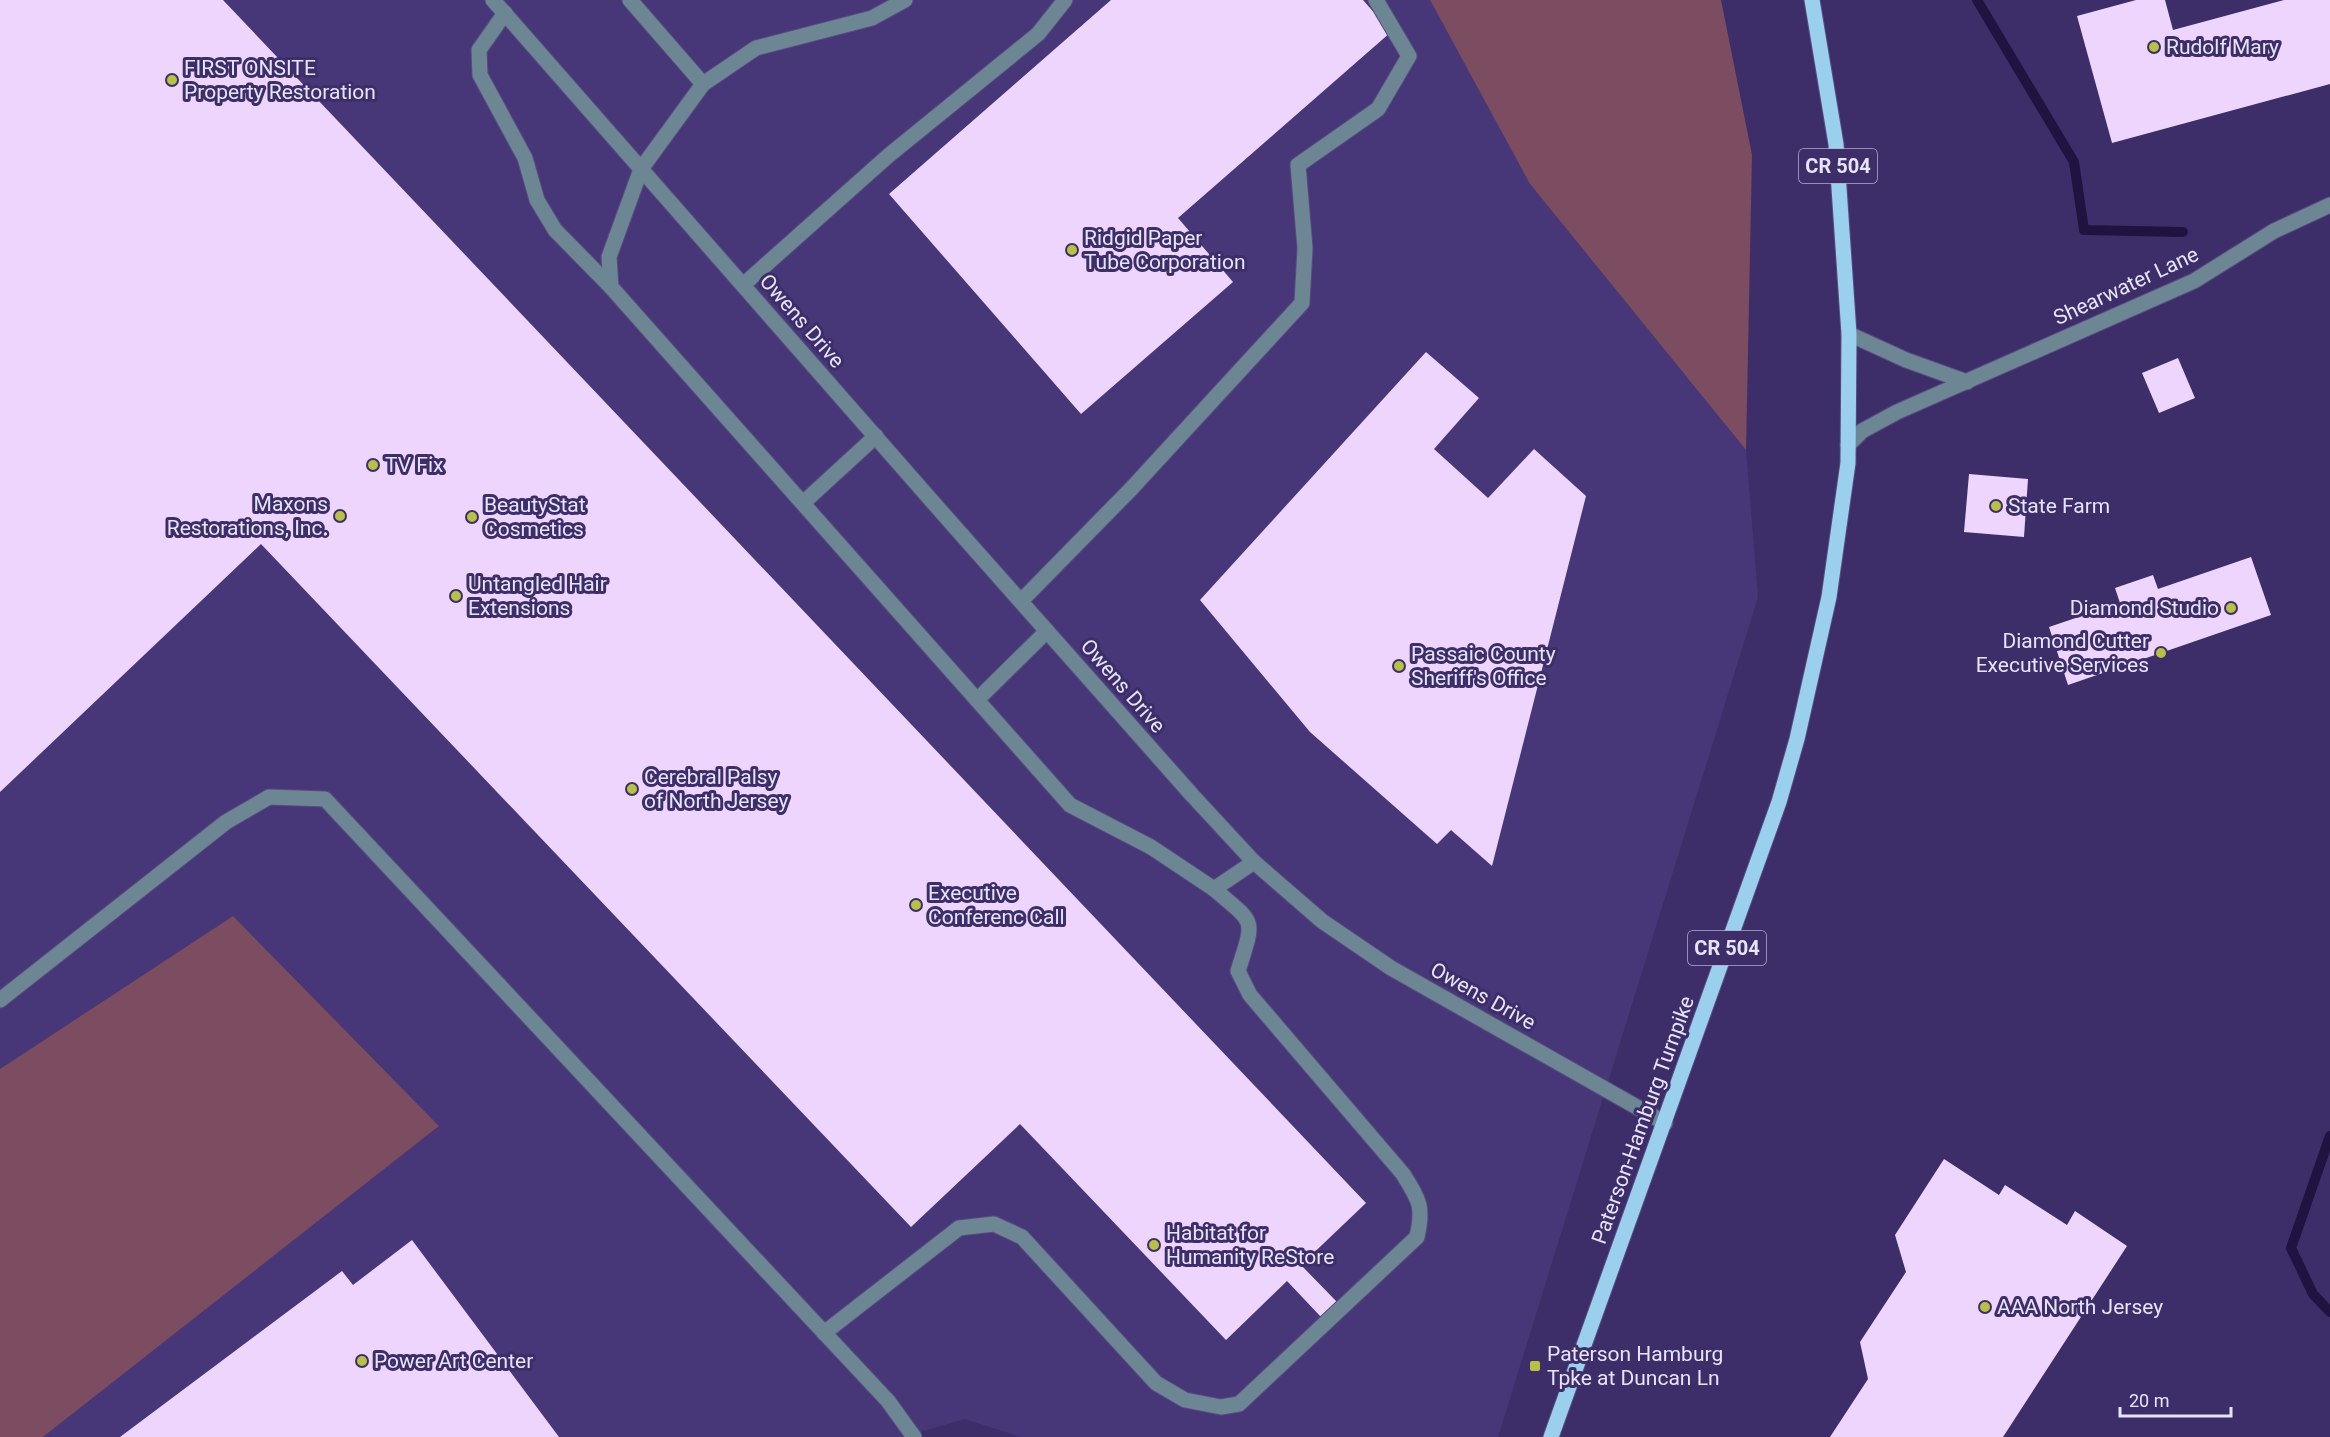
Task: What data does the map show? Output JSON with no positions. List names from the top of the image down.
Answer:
{
  "streets": {
    "main road": ["CR 504", "Paterson-Hamburg Turnpike"],
    "street": ["Shearwater Lane", "Owens Drive"]
  },
  "crossings": [
    ["Shearwater Lane", "Paterson-Hamburg Turnpike"],
    ["Owens Drive", "Paterson-Hamburg Turnpike"]
  ],
  "places": {
    "other": [
      "Rudolf Mary",
      "FIRST ONSITE Property Restoration",
      "Ridgid Paper Tube Corporation",
      "TV Fix",
      "State Farm",
      "Maxons Restorations, Inc.",
      "BeautyStat Cosmetics",
      "Untangled Hair Extensions",
      "Diamond Studio",
      "Diamond Cutter Executive Services",
      "Passaic County Sheriff's Office",
      "Cerebral Palsy of North Jersey",
      "Executive Conferenc Call",
      "Habitat for Humanity ReStore",
      "AAA North Jersey",
      "Power Art Center"
    ],
    "transit": ["Paterson Hamburg Tpke at Duncan Ln"]
  },
  "scale_bar": "20 m"
}
